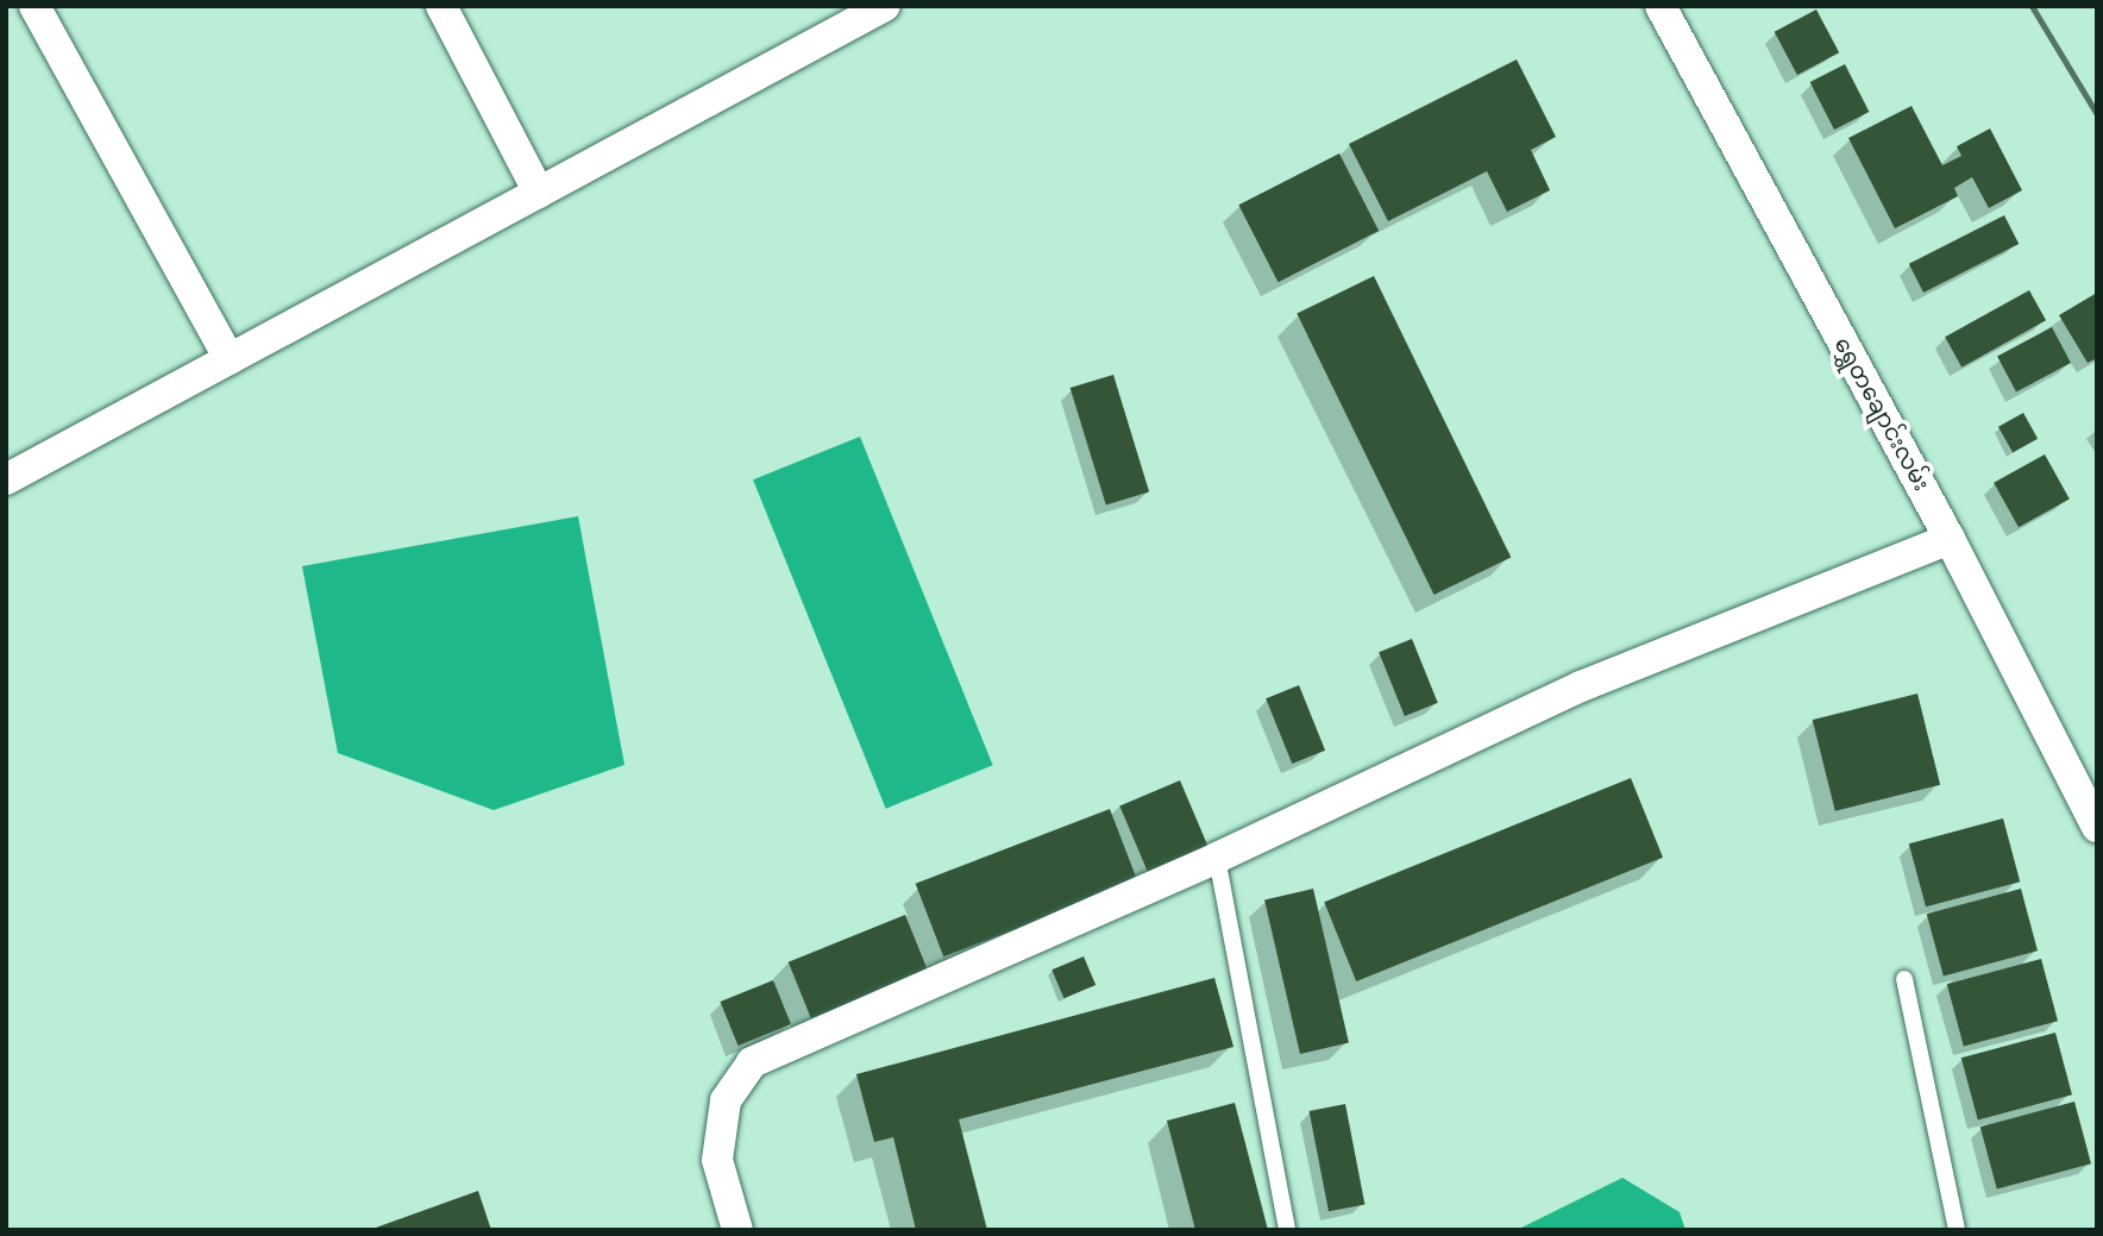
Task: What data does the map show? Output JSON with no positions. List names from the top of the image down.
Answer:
{
  "streets": {
    "street": ["ရွှေတချောင်းလမ်း"]
  }
}
